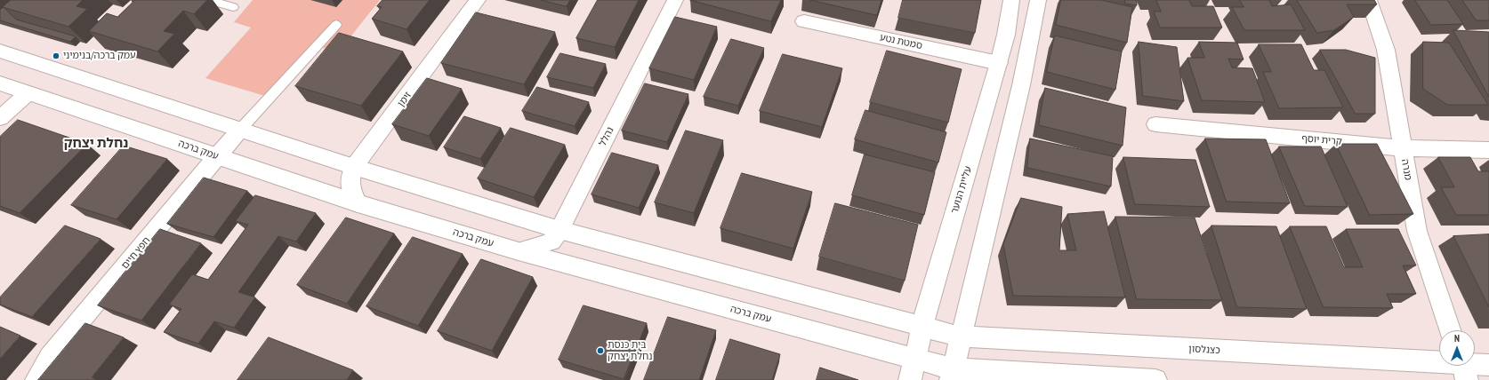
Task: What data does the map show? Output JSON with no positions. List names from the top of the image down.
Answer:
{
  "streets": {
    "street": [
      "סמטת נטע",
      "זימן",
      "נהלל",
      "קרית יוסף",
      "עמק ברכה",
      "מנרה",
      "עליית הנוער",
      "חפץ חיים",
      "כצנלסון"
    ]
  },
  "crossings": [
    ["סמטת נטע", "עליית הנוער"],
    ["זימן", "עמק ברכה"],
    ["נהלל", "עמק ברכה"],
    ["קרית יוסף", "מנרה"],
    ["עמק ברכה", "עליית הנוער"],
    ["עמק ברכה", "חפץ חיים"],
    ["עליית הנוער", "כצנלסון"]
  ],
  "districts": ["נחלת יצחק"],
  "places": ["עמק ברכה/בנימיני", "בית כנסת נחלת יצחק"],
  "north": "top"
}
